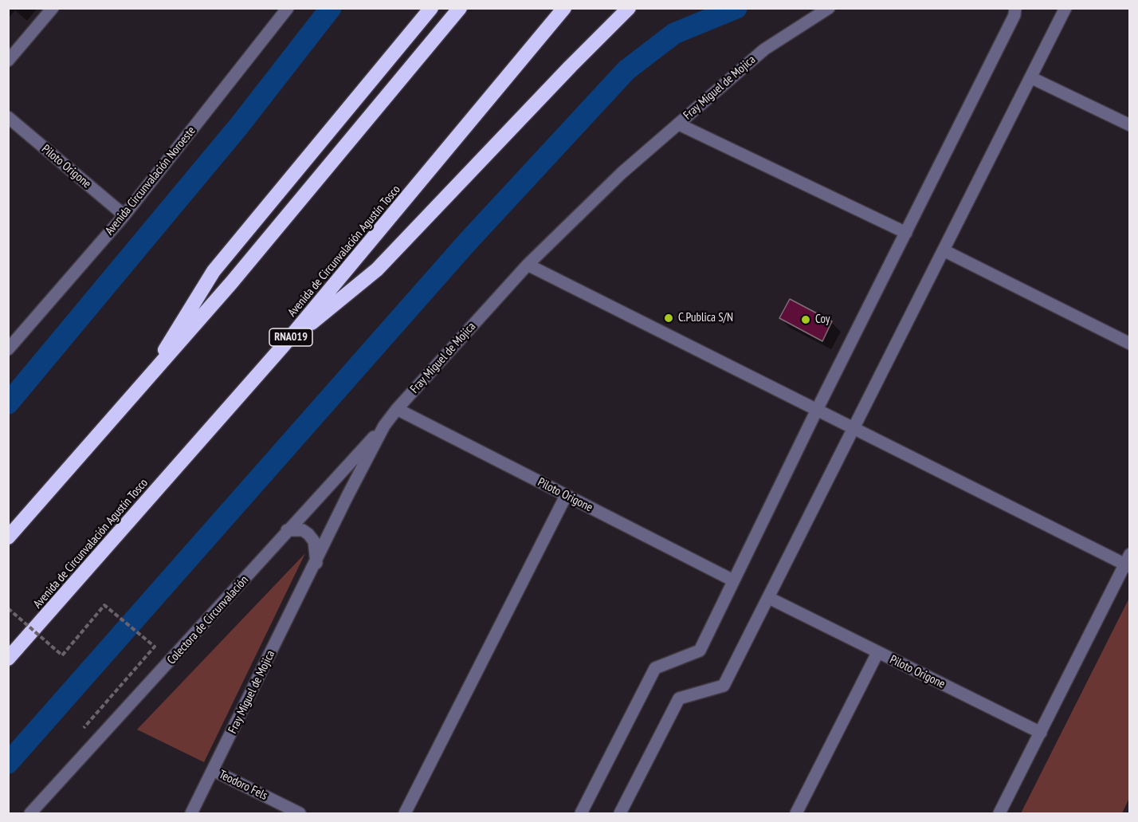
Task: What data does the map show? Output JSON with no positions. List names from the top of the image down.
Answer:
{
  "streets": {
    "highway": ["Avenida de Circunvalación Agustín Tosco", "RNA019"],
    "street": [
      "Fray Miguel de Mojica",
      "Piloto Origone",
      "Avenida Circunvalación Noroeste",
      "Colectora de Circunvalación",
      "Teodoro Fels"
    ]
  },
  "crossings": [
    ["Fray Miguel de Mojica", "Piloto Origone"],
    ["Fray Miguel de Mojica", "Colectora de Circunvalación"],
    ["Fray Miguel de Mojica", "Teodoro Fels"],
    ["Piloto Origone", "Avenida Circunvalación Noroeste"]
  ],
  "places": ["C.Publica S/N", "Coy"]
}
